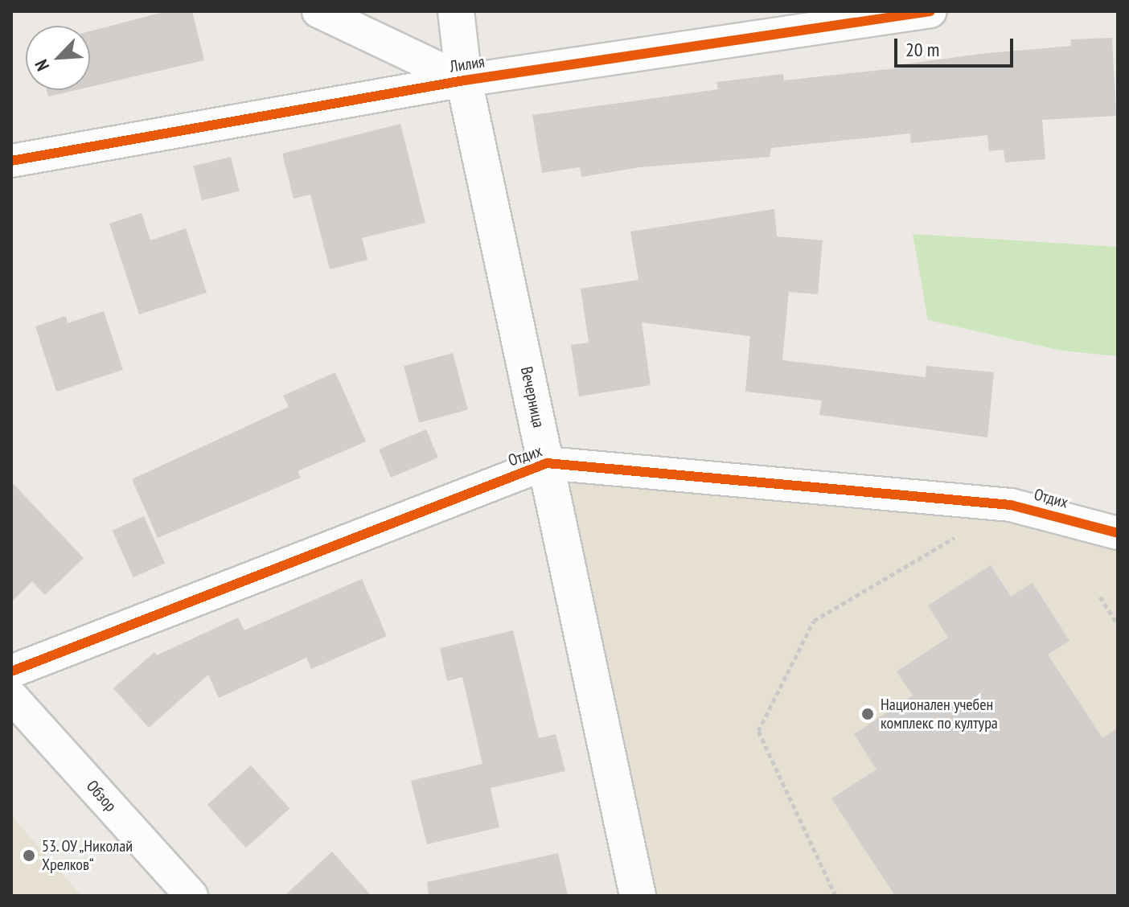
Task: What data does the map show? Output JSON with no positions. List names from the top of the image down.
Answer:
{
  "streets": {
    "street": [
      "Лилия",
      "Вечерница",
      "Отдих",
      "Обзор"
    ]
  },
  "crossings": [
    ["Лилия", "Вечерница"],
    ["Вечерница", "Отдих"]
  ],
  "places": ["Национален учебен комплекс по култура", "53. ОУ „Николай Хрелков“"],
  "scale_bar": "20 m",
  "north": "bottom left"
}
